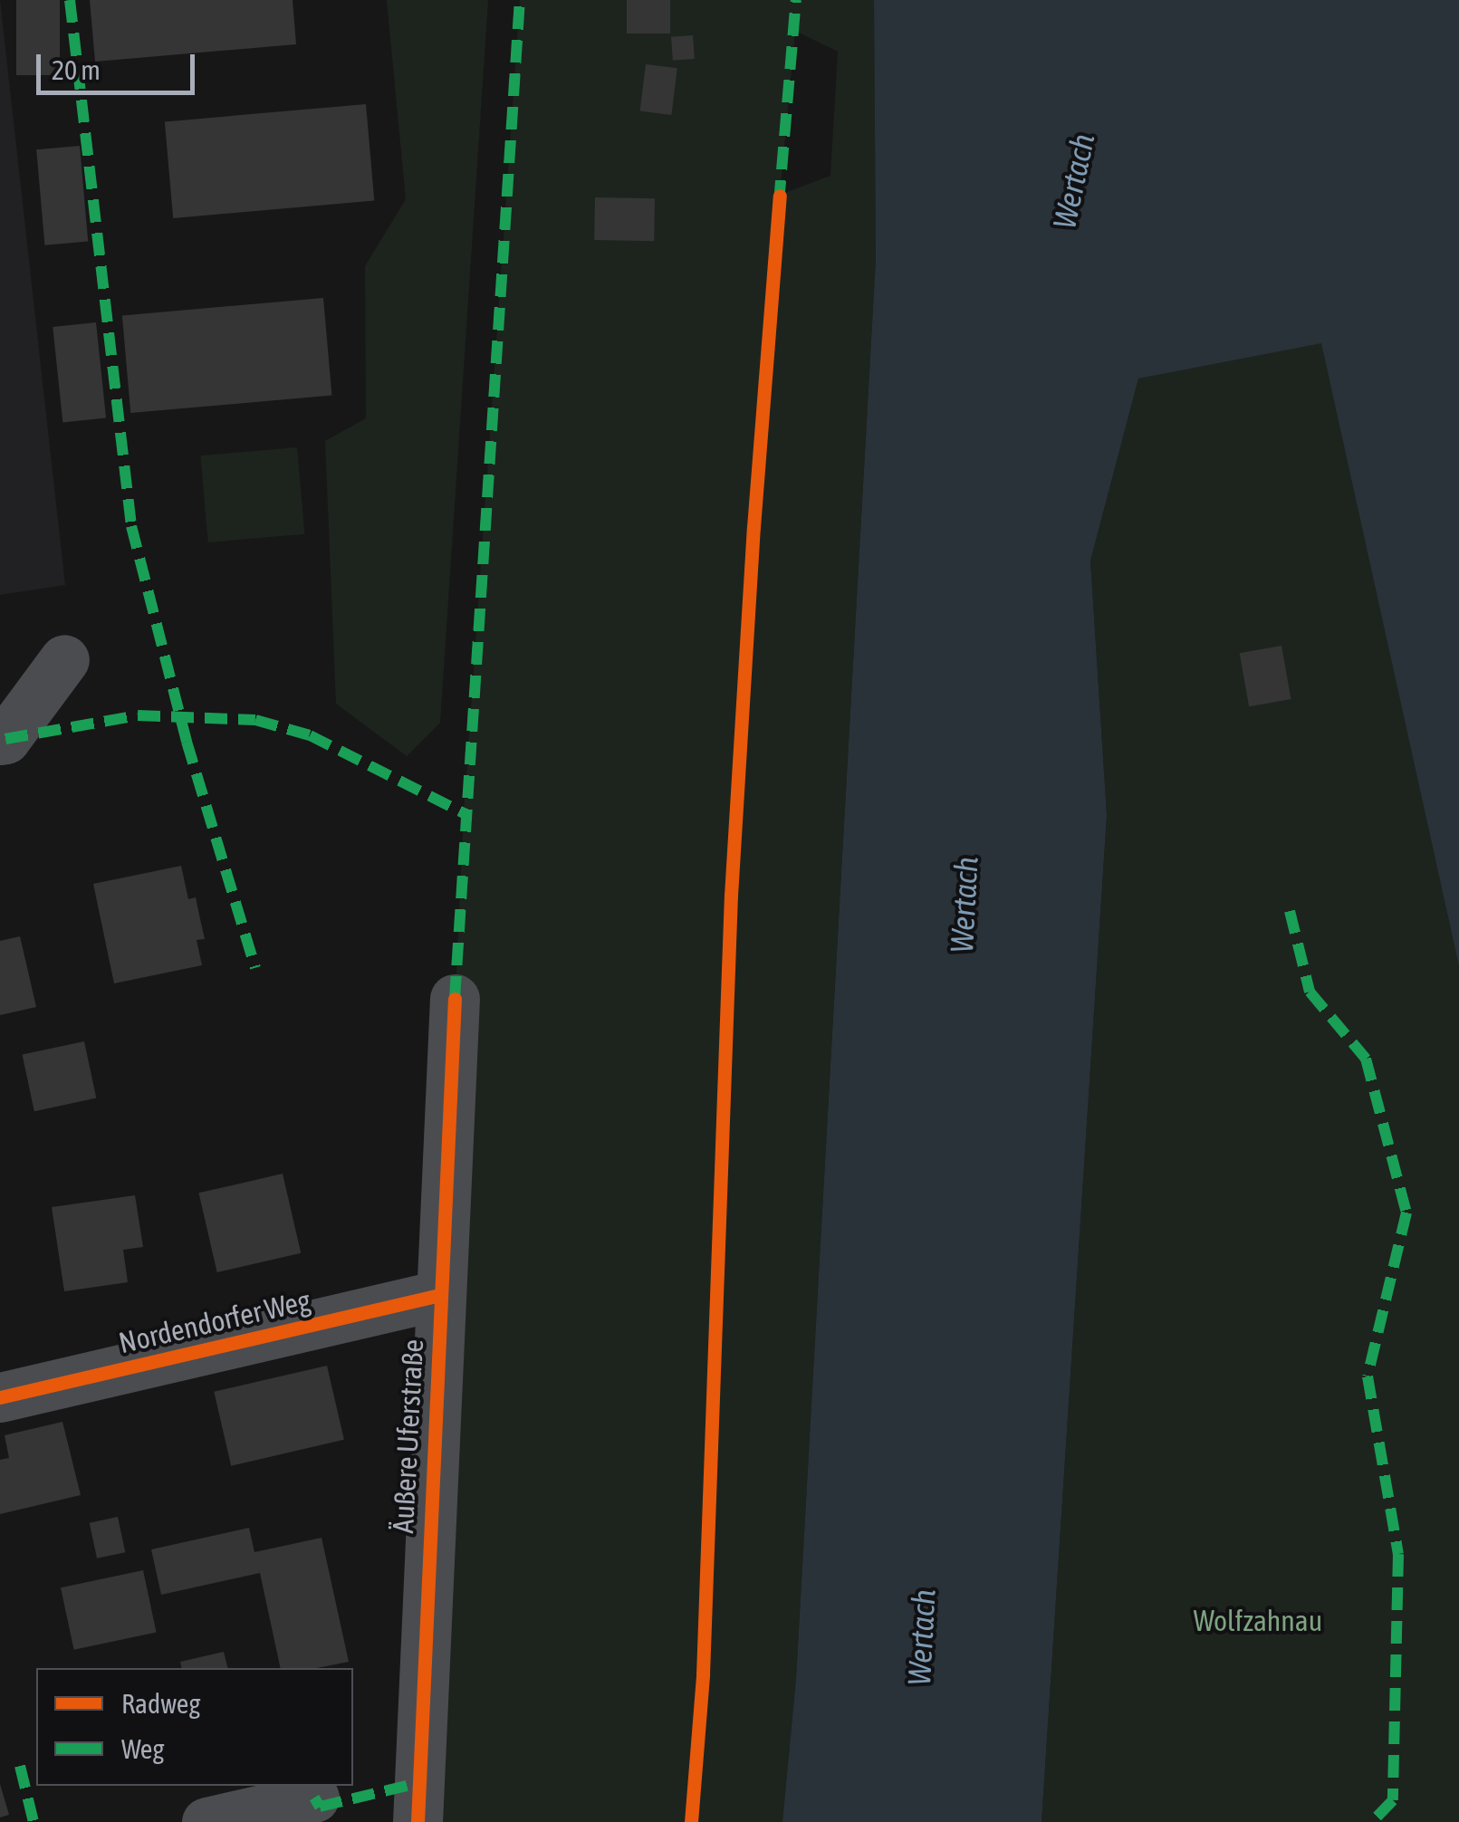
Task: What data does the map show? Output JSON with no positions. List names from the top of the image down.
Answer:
{
  "streets": {
    "street": ["Nordendorfer Weg", "Äußere Uferstraße"]
  },
  "crossings": [
    ["Nordendorfer Weg", "Äußere Uferstraße"]
  ],
  "water": ["Wertach"],
  "parks": ["Wolfzahnau"],
  "legend": ["Radweg", "Weg"],
  "scale_bar": "20 m"
}
